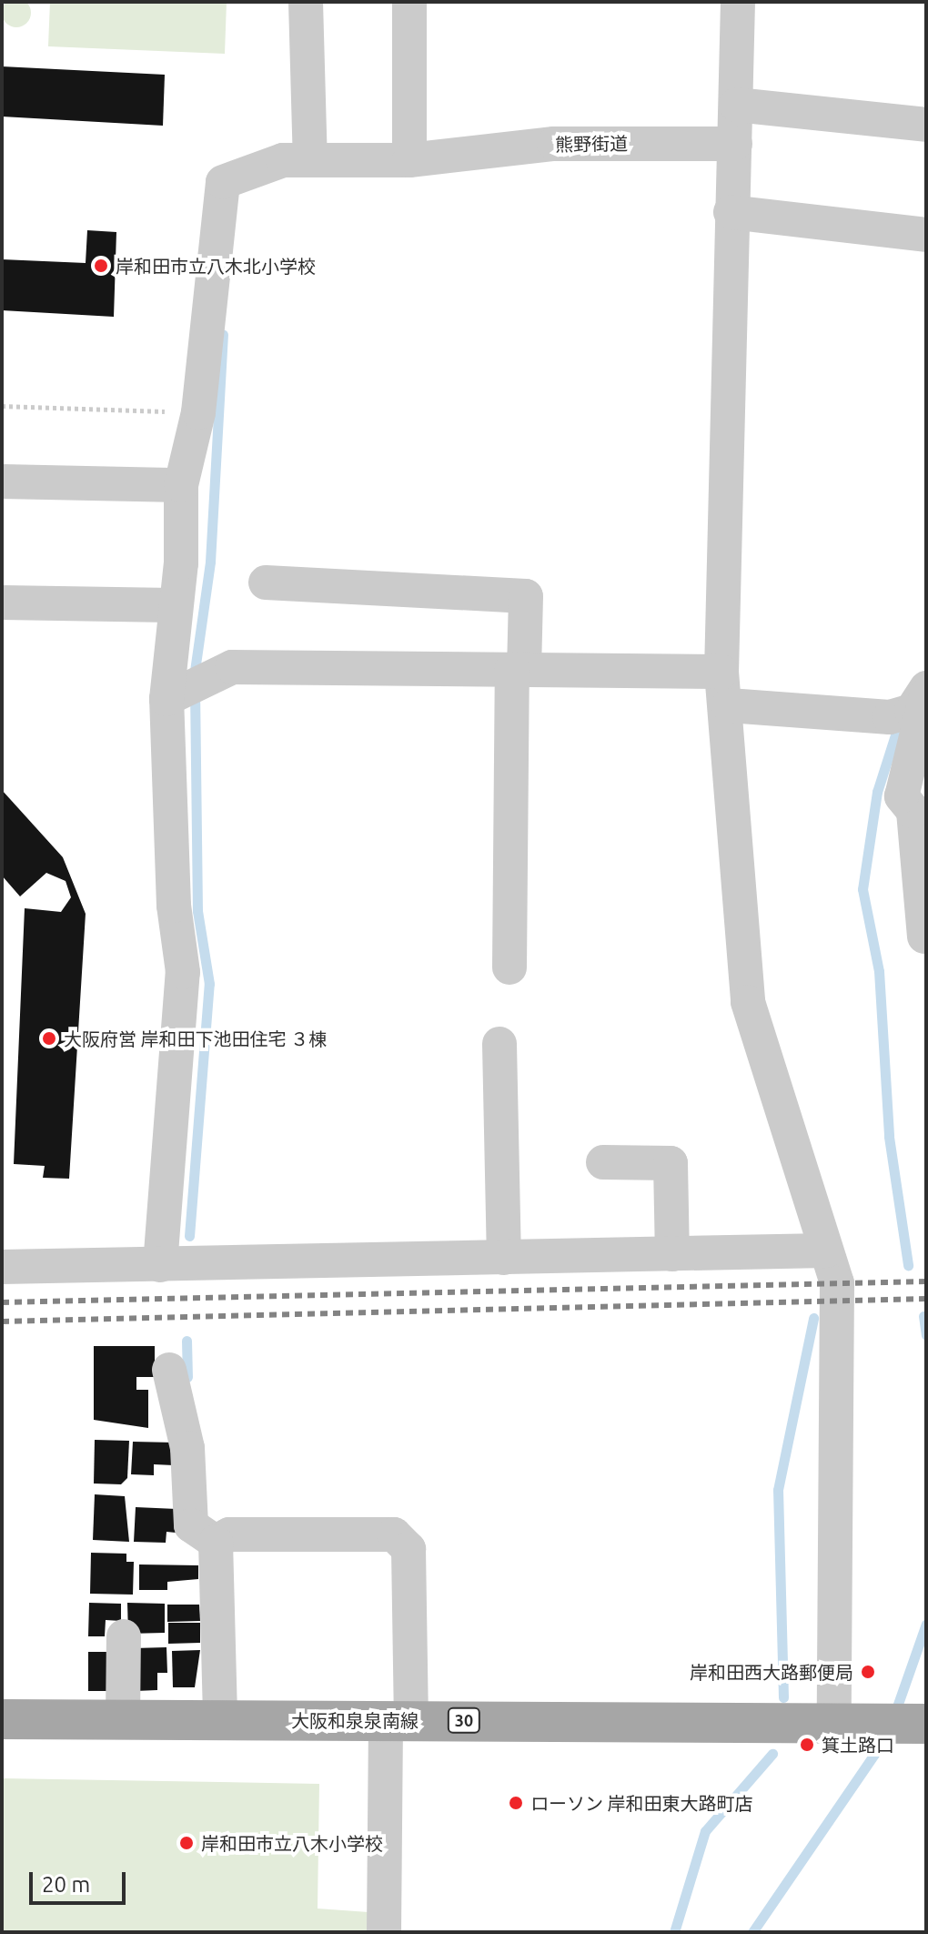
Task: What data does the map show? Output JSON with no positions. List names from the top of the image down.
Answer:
{
  "streets": {
    "main road": ["大阪和泉泉南線", "30"],
    "street": ["熊野街道"]
  },
  "places": [
    "岸和田市立八木北小学校",
    "大阪府営 岸和田下池田住宅 ３棟",
    "岸和田西大路郵便局",
    "箕土路口",
    "ローソン 岸和田東大路町店",
    "岸和田市立八木小学校"
  ],
  "scale_bar": "20 m"
}
